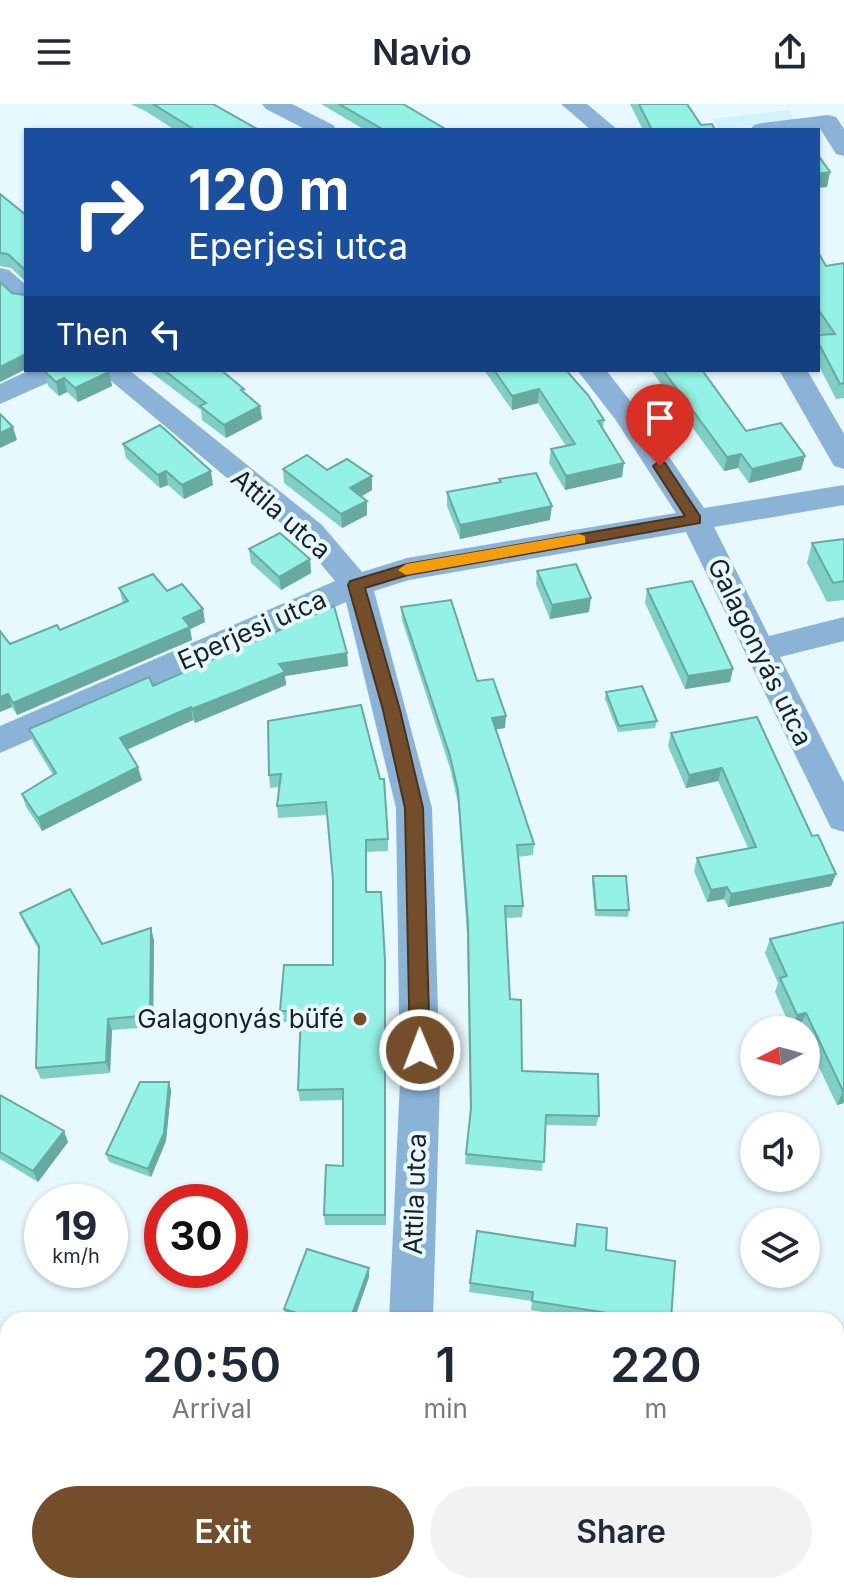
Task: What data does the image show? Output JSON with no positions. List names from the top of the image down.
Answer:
{
  "streets": {
    "street": ["Attila utca", "Eperjesi utca", "Galagonyás utca"]
  },
  "crossings": [
    ["Attila utca", "Eperjesi utca"],
    ["Eperjesi utca", "Galagonyás utca"]
  ],
  "places": ["Galagonyás büfé"],
  "north": "left",
  "page": {
    "header": "Navio",
    "turn": ["120 m", "Eperjesi utca"],
    "then": "Then",
    "speed": "19 km/h",
    "limit": "30",
    "eta": [
      "20:50",
      "Arrival",
      "1",
      "min",
      "220",
      "m"
    ],
    "buttons": ["Exit", "Share"]
  }
}
